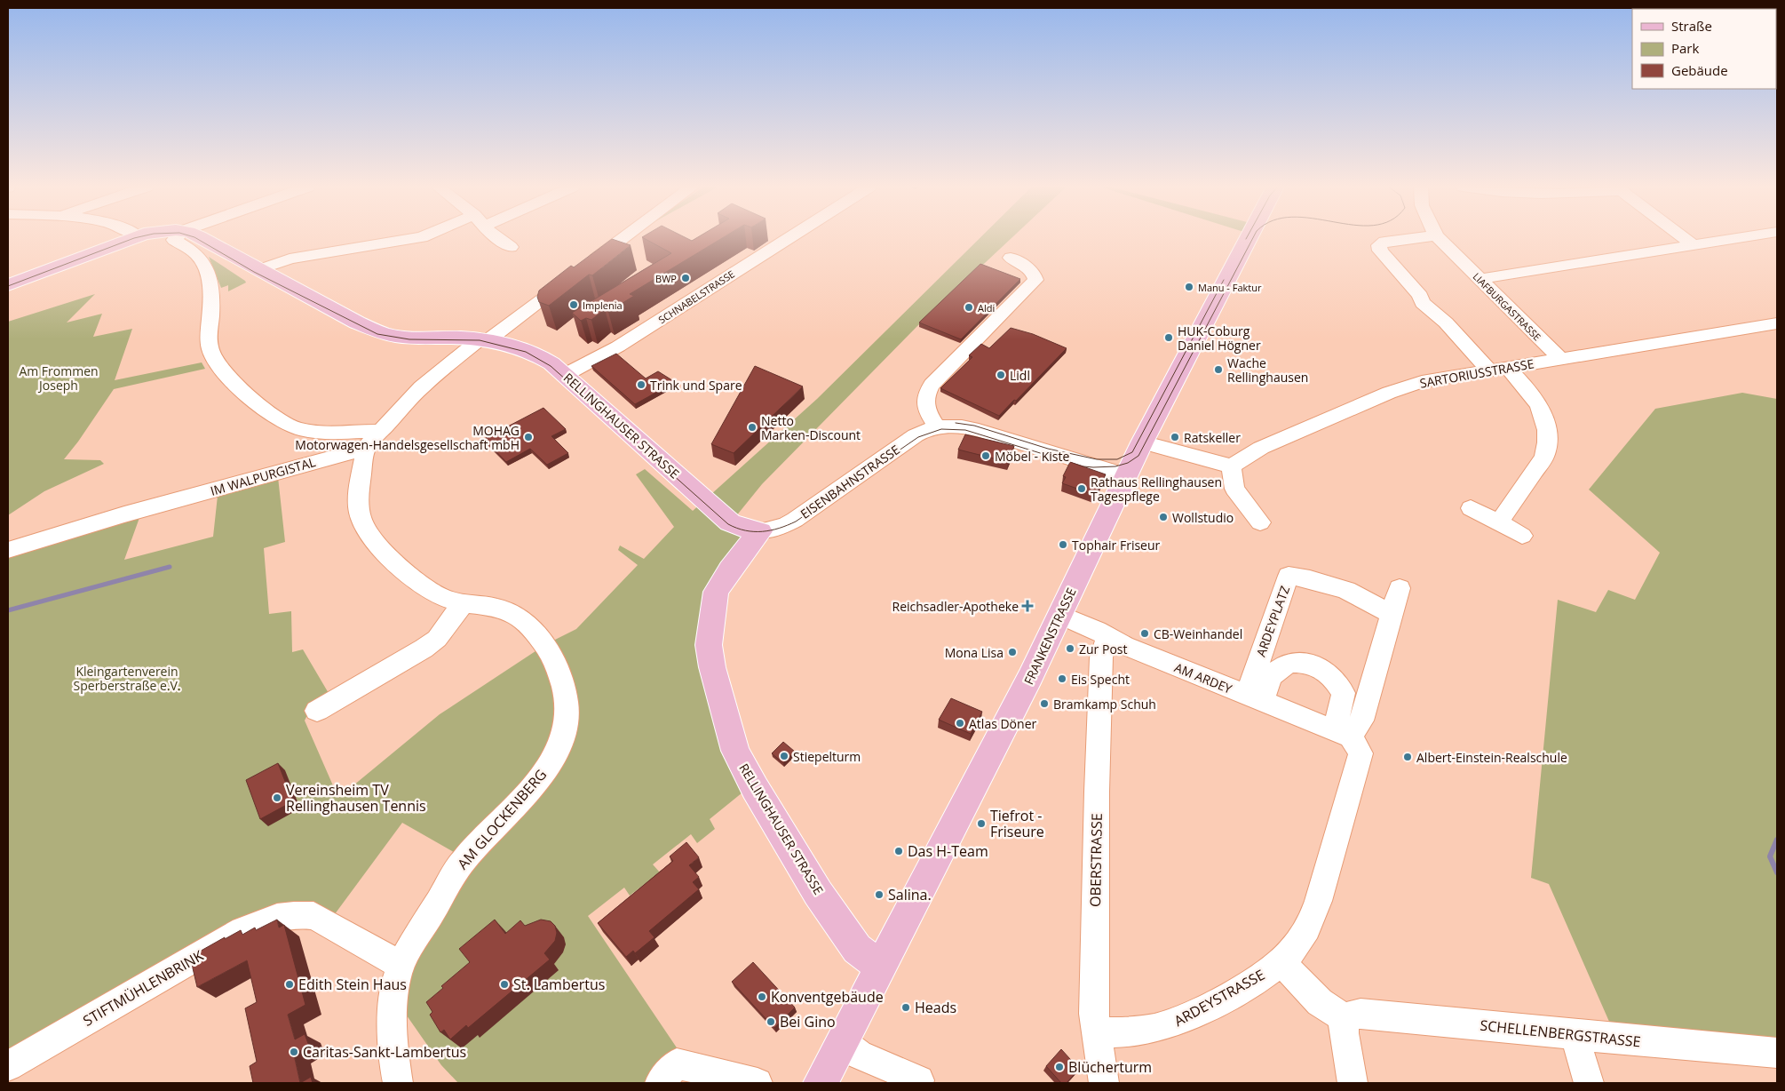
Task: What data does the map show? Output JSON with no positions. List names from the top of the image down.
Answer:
{
  "streets": {
    "main road": ["RELLINGHAUSER STRASSE", "FRANKENSTRASSE"],
    "street": [
      "SCHNABELSTRASSE",
      "LIAFBURGASTRASSE",
      "SARTORIUSSTRASSE",
      "IM WALPURGISTAL",
      "EISENBAHNSTRASSE",
      "ARDEYPLATZ",
      "AM ARDEY",
      "AM GLOCKENBERG",
      "OBERSTRASSE",
      "STIFTMÜHLENBRINK",
      "ARDEYSTRASSE",
      "SCHELLENBERGSTRASSE"
    ]
  },
  "crossings": [
    ["SCHNABELSTRASSE", "RELLINGHAUSER STRASSE"],
    ["LIAFBURGASTRASSE", "SARTORIUSSTRASSE"],
    ["RELLINGHAUSER STRASSE", "EISENBAHNSTRASSE"],
    ["RELLINGHAUSER STRASSE", "FRANKENSTRASSE"],
    ["IM WALPURGISTAL", "AM GLOCKENBERG"],
    ["EISENBAHNSTRASSE", "FRANKENSTRASSE"],
    ["ARDEYPLATZ", "AM ARDEY"],
    ["ARDEYPLATZ", "ARDEYSTRASSE"],
    ["FRANKENSTRASSE", "AM ARDEY"],
    ["AM ARDEY", "OBERSTRASSE"],
    ["AM ARDEY", "ARDEYSTRASSE"],
    ["AM GLOCKENBERG", "STIFTMÜHLENBRINK"],
    ["OBERSTRASSE", "ARDEYSTRASSE"]
  ],
  "parks": ["Am Frommen Joseph", "Kleingartenverein Sperberstraße e.V."],
  "places": {
    "other": [
      "BWP",
      "Manu - Faktur",
      "Implenia",
      "Aldi",
      "HUK-Coburg Daniel Högner",
      "Wache Rellinghausen",
      "Lidl",
      "Trink und Spare",
      "Netto Marken-Discount",
      "MOHAG Motorwagen-Handelsgesellschaft mbH",
      "Ratskeller",
      "Möbel - Kiste",
      "Rathaus Rellinghausen Tagespflege",
      "Wollstudio",
      "Tophair Friseur",
      "CB-Weinhandel",
      "Zur Post",
      "Mona Lisa",
      "Eis Specht",
      "Bramkamp Schuh",
      "Atlas Döner",
      "Stiepelturm",
      "Albert-Einstein-Realschule",
      "Vereinsheim TV Rellinghausen Tennis",
      "Tiefrot - Friseure",
      "Das H-Team",
      "Salina.",
      "Edith Stein Haus",
      "St. Lambertus",
      "Konventgebäude",
      "Heads",
      "Bei Gino",
      "Caritas-Sankt-Lambertus",
      "Blücherturm"
    ],
    "health": ["Reichsadler-Apotheke"]
  },
  "legend": ["Straße", "Park", "Gebäude"]
}
